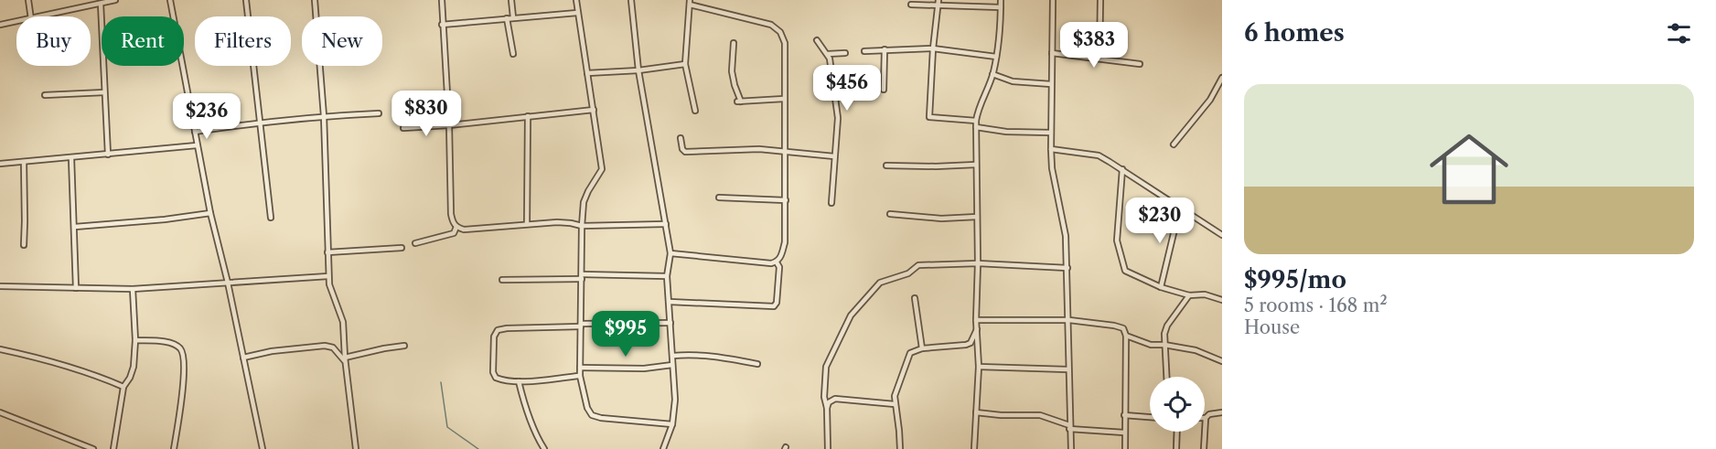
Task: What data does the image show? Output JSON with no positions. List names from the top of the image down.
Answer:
{
  "page": {
    "heading": "6 homes",
    "chip": [
      "Buy",
      "Rent",
      "Filters",
      "New"
    ],
    "price": [
      "$383",
      "$456",
      "$830",
      "$236",
      "$230",
      "$995"
    ],
    "list": [
      {
        "name": "$995/mo",
        "note": "5 rooms · 168 m² · House"
      }
    ]
  }
}
